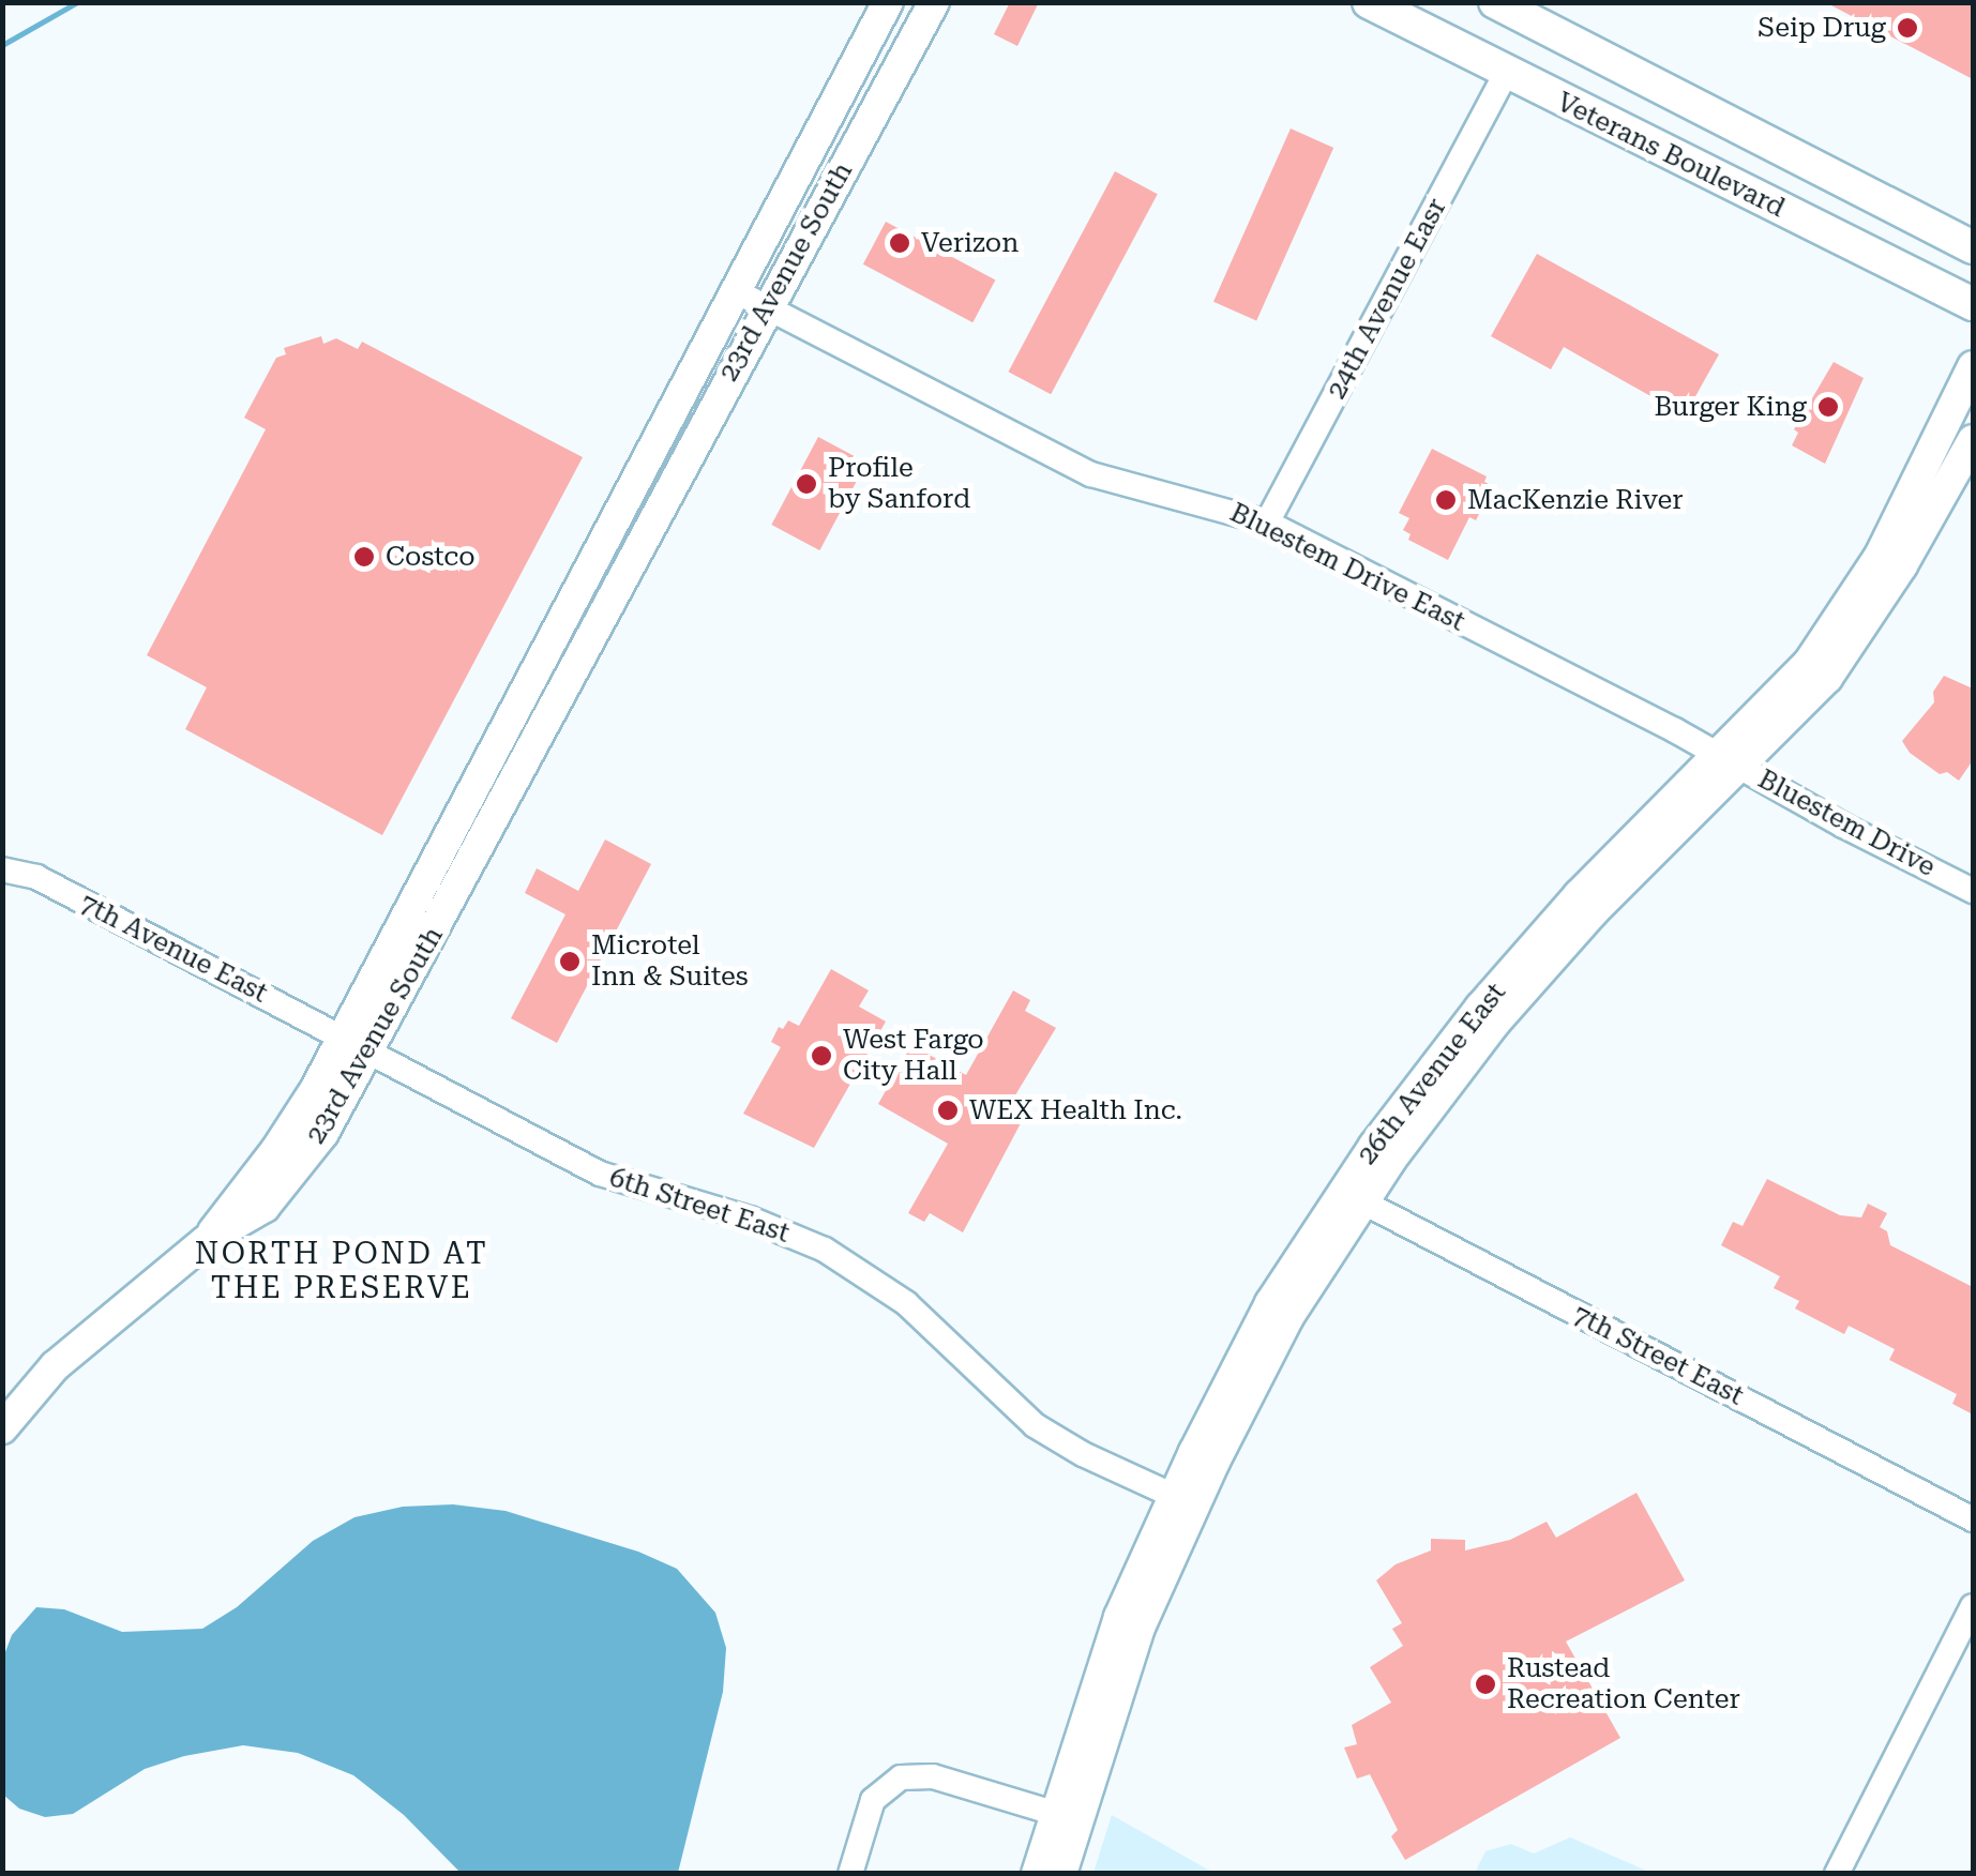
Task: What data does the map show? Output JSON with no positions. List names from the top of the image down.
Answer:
{
  "streets": {
    "main road": ["Veterans Boulevard"],
    "street": [
      "23rd Avenue South",
      "24th Avenue Easr",
      "Bluestem Drive East",
      "Bluestem Drive",
      "7th Avenue East",
      "26th Avenue East",
      "6th Street East",
      "7th Street East"
    ]
  },
  "crossings": [
    ["Veterans Boulevard", "24th Avenue Easr"],
    ["23rd Avenue South", "Bluestem Drive East"],
    ["23rd Avenue South", "7th Avenue East"],
    ["23rd Avenue South", "6th Street East"],
    ["24th Avenue Easr", "Bluestem Drive East"],
    ["Bluestem Drive East", "Bluestem Drive"],
    ["Bluestem Drive East", "26th Avenue East"],
    ["Bluestem Drive", "26th Avenue East"],
    ["7th Avenue East", "6th Street East"],
    ["26th Avenue East", "6th Street East"],
    ["26th Avenue East", "7th Street East"]
  ],
  "districts": ["NORTH POND AT THE PRESERVE"],
  "places": [
    "Seip Drug",
    "Verizon",
    "Burger King",
    "Profile by Sanford",
    "MacKenzie River",
    "Costco",
    "Microtel Inn & Suites",
    "West Fargo City Hall",
    "WEX Health Inc.",
    "Rustead Recreation Center"
  ]
}
